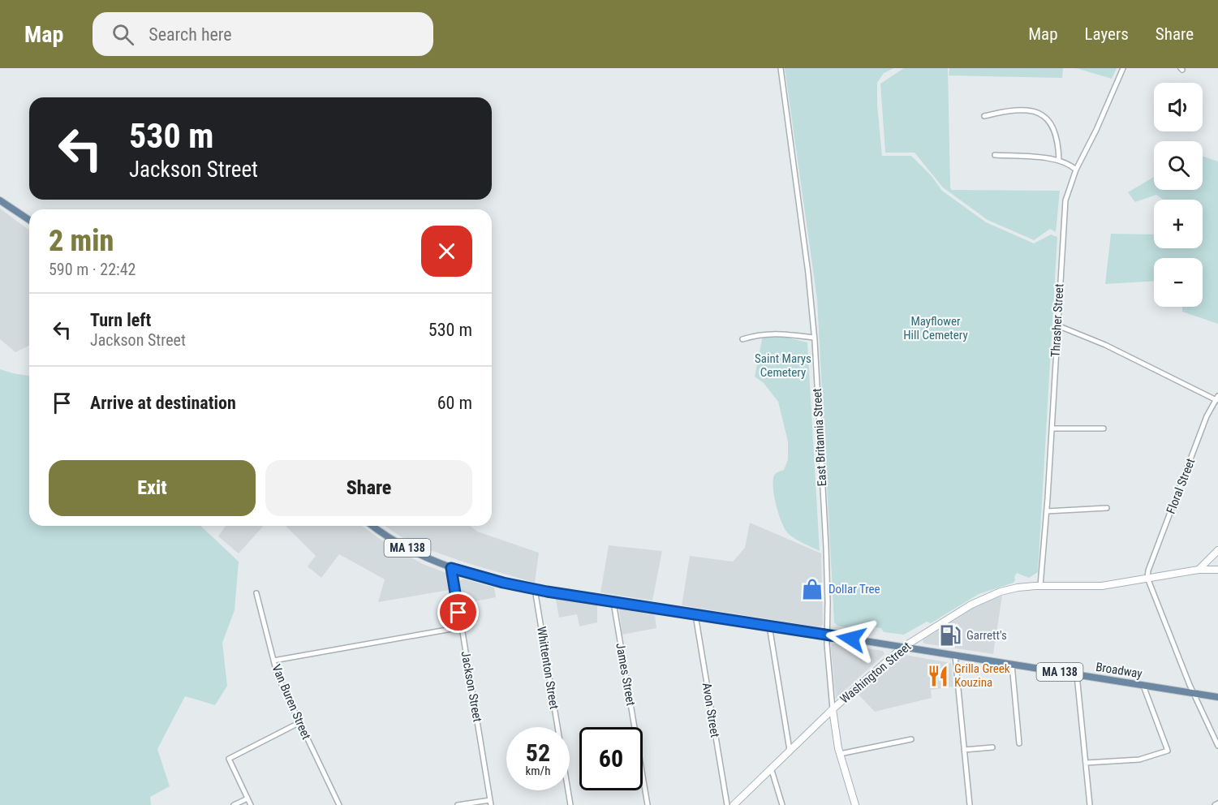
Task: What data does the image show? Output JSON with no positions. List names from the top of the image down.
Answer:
{
  "streets": {
    "main road": ["MA 138", "Broadway"],
    "street": [
      "Thrasher Street",
      "East Britannia Street",
      "Floral Street",
      "Whittenton Street",
      "Washington Street",
      "James Street",
      "Jackson Street",
      "Van Buren Street",
      "Avon Street"
    ]
  },
  "crossings": [
    ["Thrasher Street", "Washington Street"],
    ["East Britannia Street", "Broadway"],
    ["East Britannia Street", "Washington Street"],
    ["Floral Street", "Washington Street"],
    ["Whittenton Street", "Broadway"],
    ["Broadway", "Washington Street"],
    ["Broadway", "James Street"],
    ["Broadway", "Jackson Street"],
    ["Broadway", "Avon Street"]
  ],
  "parks": ["Mayflower Hill Cemetery", "Saint Marys Cemetery"],
  "places": {
    "shop": ["Dollar Tree"],
    "fuel station": ["Garrett's"],
    "restaurant": ["Grilla Greek Kouzina"]
  },
  "page": {
    "header": "Map",
    "search": "Search here",
    "nav": ["Map", "Layers", "Share"],
    "map_buttons": ["+", "−"],
    "turn": ["530 m", "Jackson Street"],
    "heading": ["2 min", "590 m · 22:42"],
    "list": [
      {
        "name": "Turn left",
        "note": "Jackson Street",
        "value": "530 m"
      },
      {
        "name": "Arrive at destination",
        "value": "60 m"
      }
    ],
    "buttons": ["Exit", "Share"],
    "speed": "52 km/h",
    "limit": "60"
  }
}
